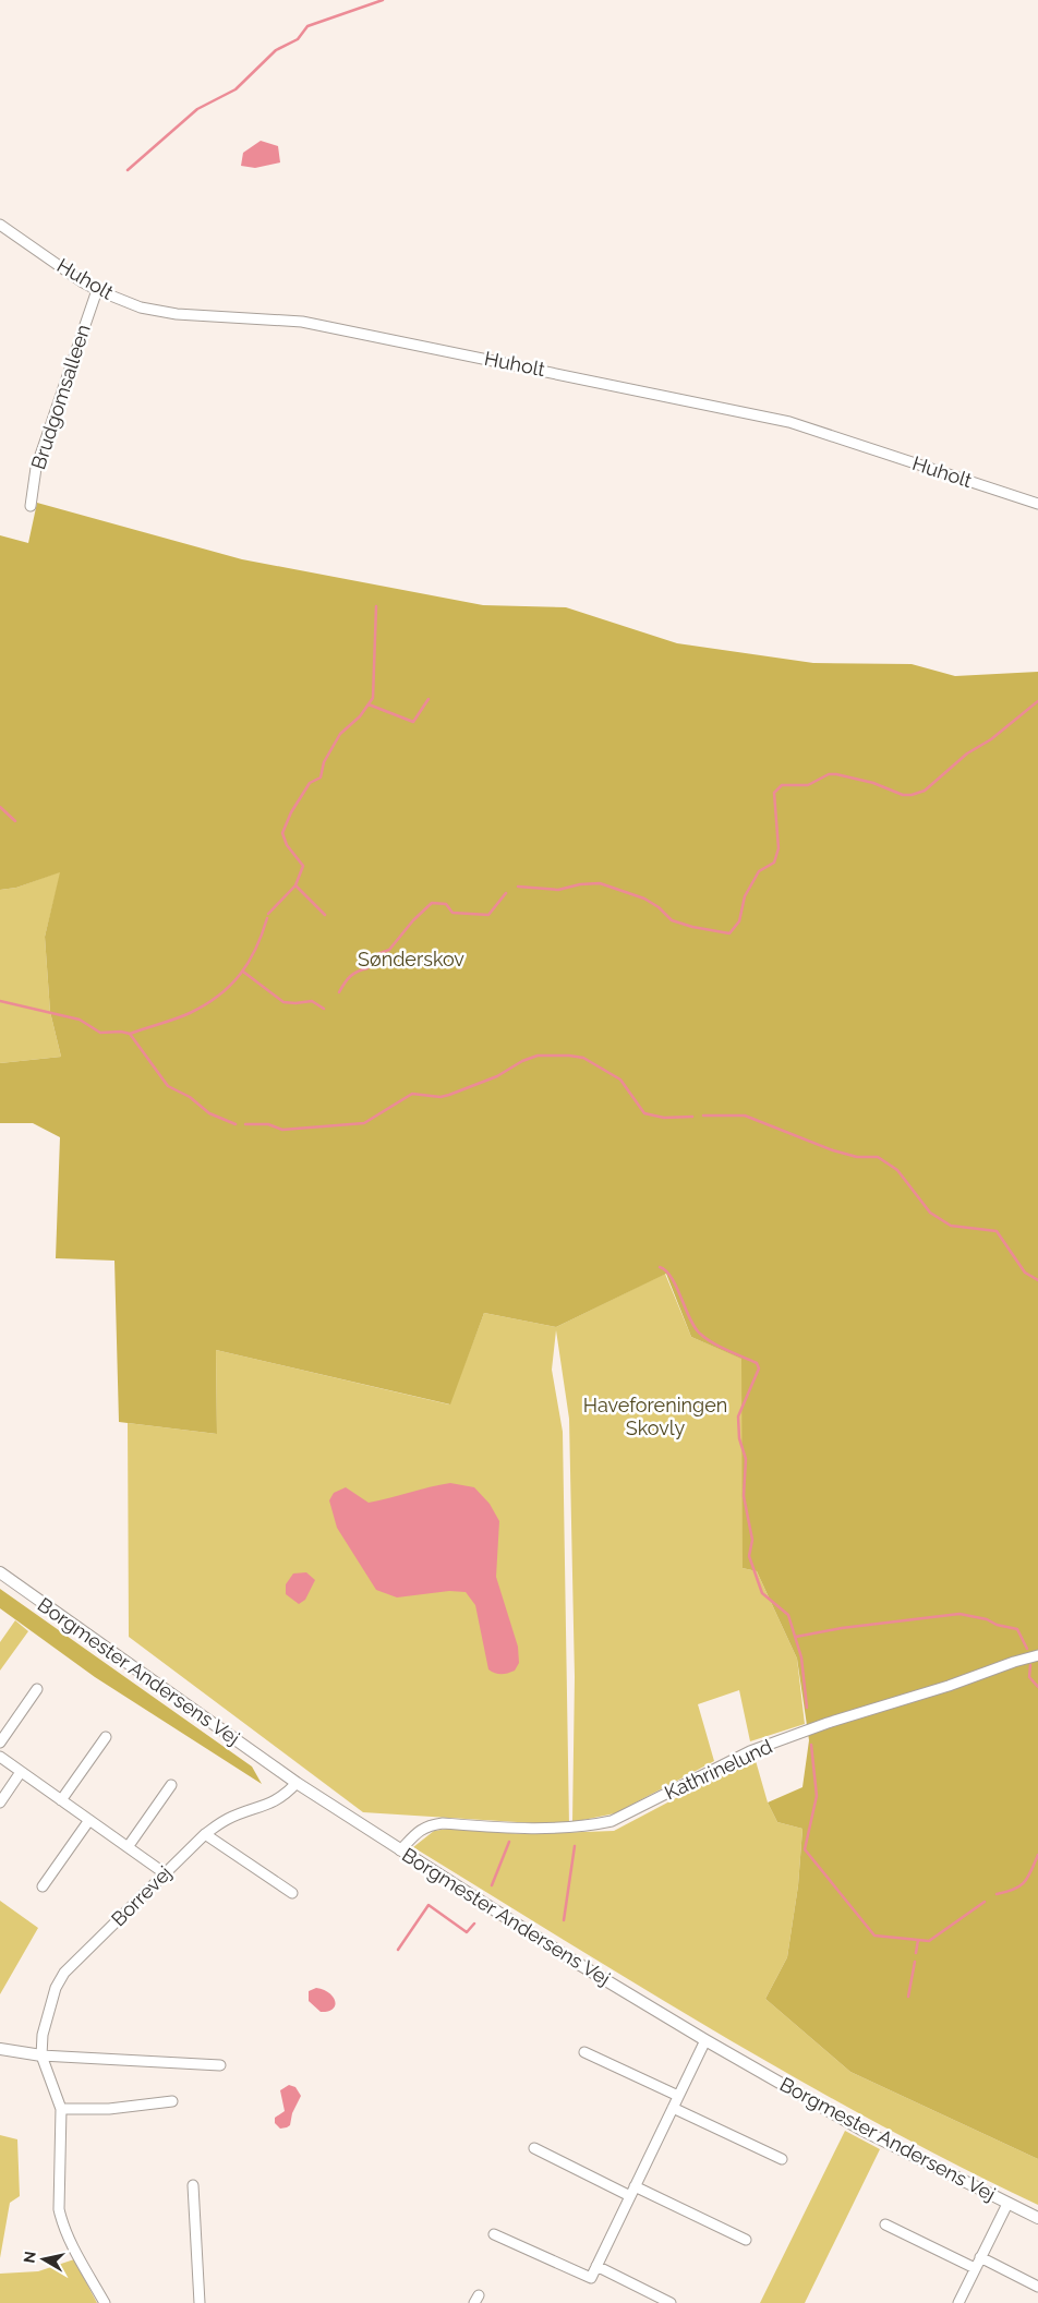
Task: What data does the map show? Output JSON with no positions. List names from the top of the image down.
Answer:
{
  "streets": {
    "street": [
      "Huholt",
      "Brudgomsalleen",
      "Borgmester Andersens Vej",
      "Kathrinelund",
      "Borrevej"
    ]
  },
  "crossings": [
    ["Huholt", "Brudgomsalleen"],
    ["Borgmester Andersens Vej", "Kathrinelund"],
    ["Borgmester Andersens Vej", "Borrevej"]
  ],
  "parks": ["Sønderskov", "Haveforeningen Skovly"],
  "north": "left"
}
